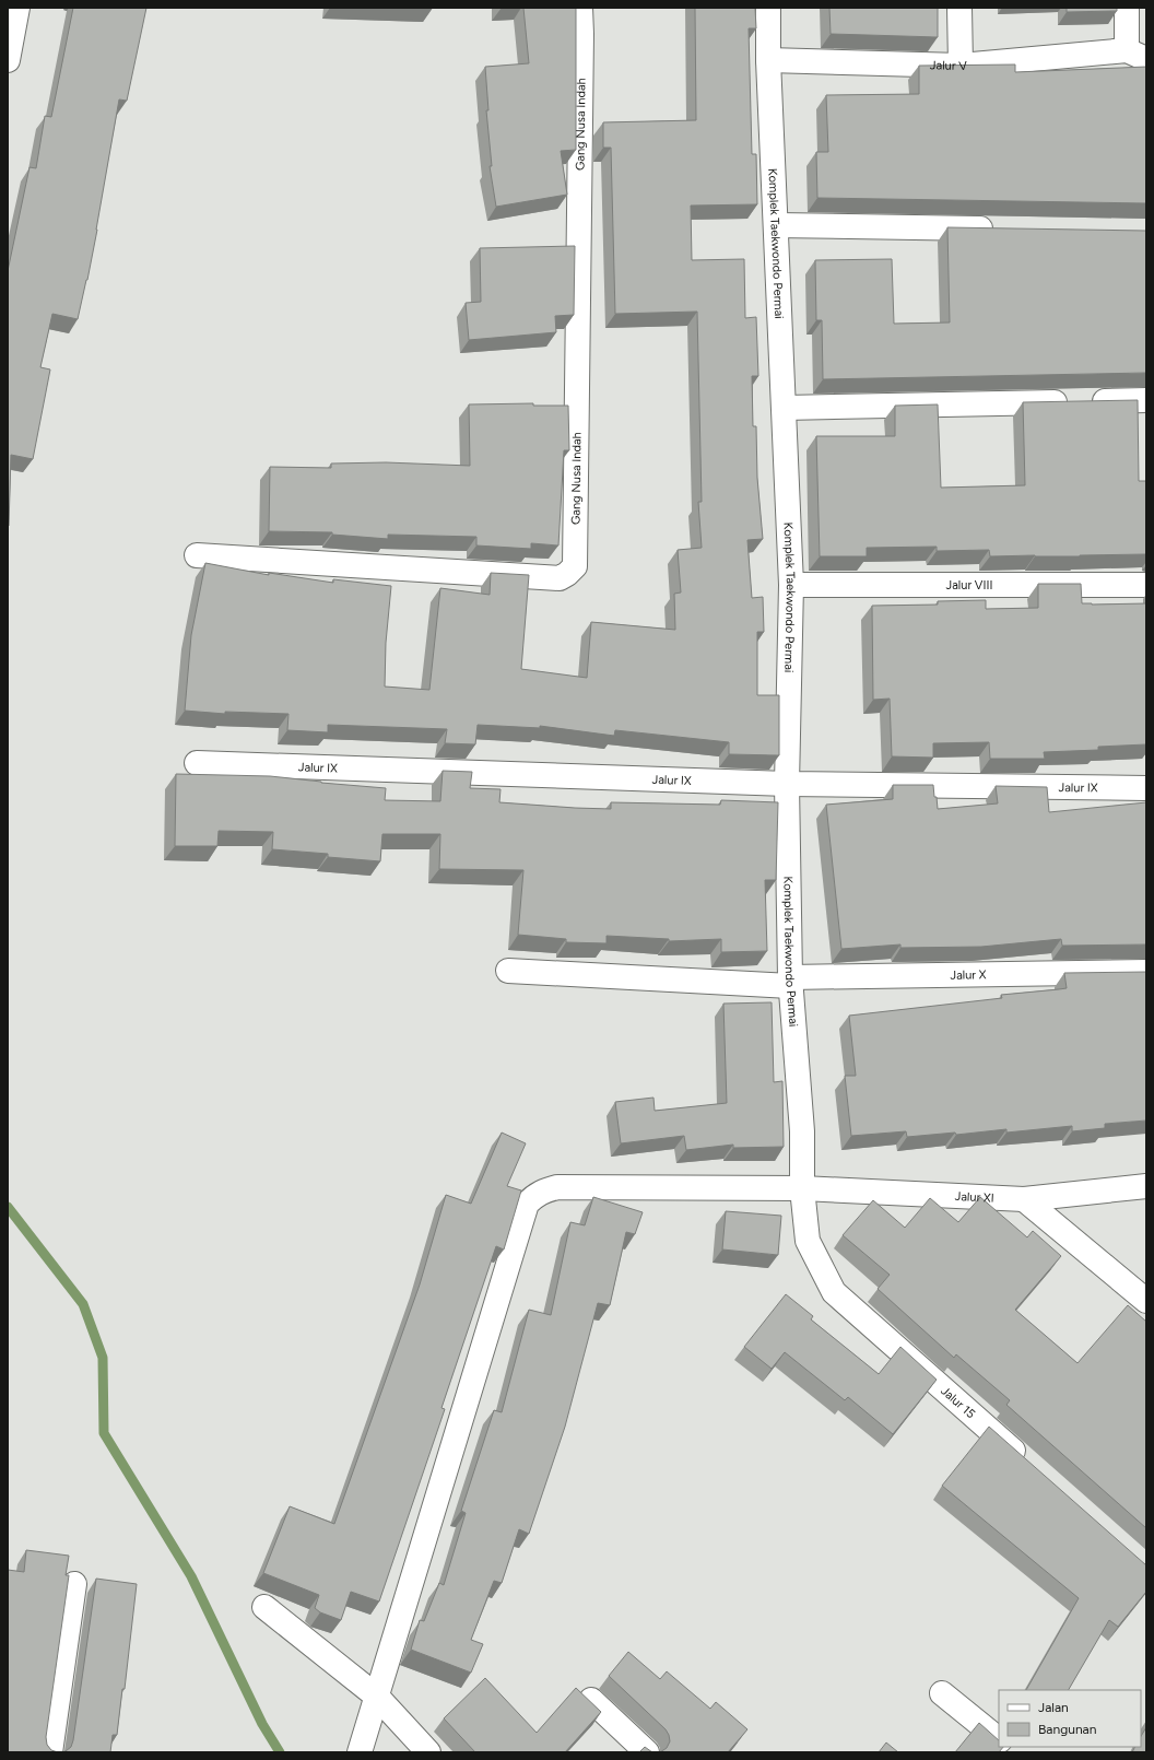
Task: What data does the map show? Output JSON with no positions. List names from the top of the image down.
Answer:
{
  "streets": {
    "street": [
      "Jalur V",
      "Gang Nusa Indah",
      "Komplek Taekwondo Permai",
      "Jalur VIII",
      "Jalur IX",
      "Jalur X",
      "Jalur XI",
      "Jalur 15"
    ]
  },
  "crossings": [
    ["Jalur V", "Komplek Taekwondo Permai"],
    ["Komplek Taekwondo Permai", "Jalur VIII"],
    ["Komplek Taekwondo Permai", "Jalur IX"],
    ["Komplek Taekwondo Permai", "Jalur X"],
    ["Komplek Taekwondo Permai", "Jalur XI"],
    ["Komplek Taekwondo Permai", "Jalur 15"],
    ["Jalur XI", "Jalur 15"]
  ],
  "legend": ["Jalan", "Bangunan"]
}
